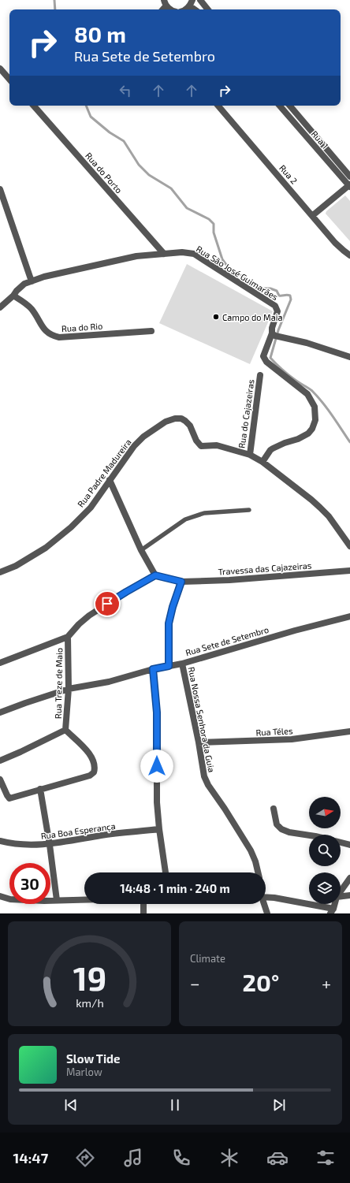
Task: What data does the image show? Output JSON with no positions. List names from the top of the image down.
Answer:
{
  "streets": {
    "street": [
      "Rua 1",
      "Rua do Porto",
      "Rua 2",
      "Rua São José Guimarães",
      "Rua do Rio",
      "Rua do Cajazeiras",
      "Rua Padre Madureira",
      "Travessa das Cajazeiras",
      "Rua Sete de Setembro",
      "Rua Treze de Maio",
      "Rua Nossa Senhora da Guia",
      "Rua Téles",
      "Rua Boa Esperança"
    ]
  },
  "crossings": [
    ["Rua do Porto", "Rua São José Guimarães"],
    ["Rua São José Guimarães", "Rua do Rio"],
    ["Rua do Cajazeiras", "Rua Padre Madureira"],
    ["Rua Sete de Setembro", "Rua Treze de Maio"],
    ["Rua Sete de Setembro", "Rua Nossa Senhora da Guia"],
    ["Rua Nossa Senhora da Guia", "Rua Téles"]
  ],
  "places": ["Campo do Maia"],
  "north": "right",
  "page": {
    "turn": ["80 m", "Rua Sete de Setembro"],
    "limit": "30",
    "trip": "14:48 · 1 min · 240 m",
    "tile": "Climate",
    "heat": ["−", "20°", "+"],
    "song": ["Slow Tide", "Marlow"],
    "tabs": "14:47",
    "gauge": ["19", "km/h"]
  }
}
